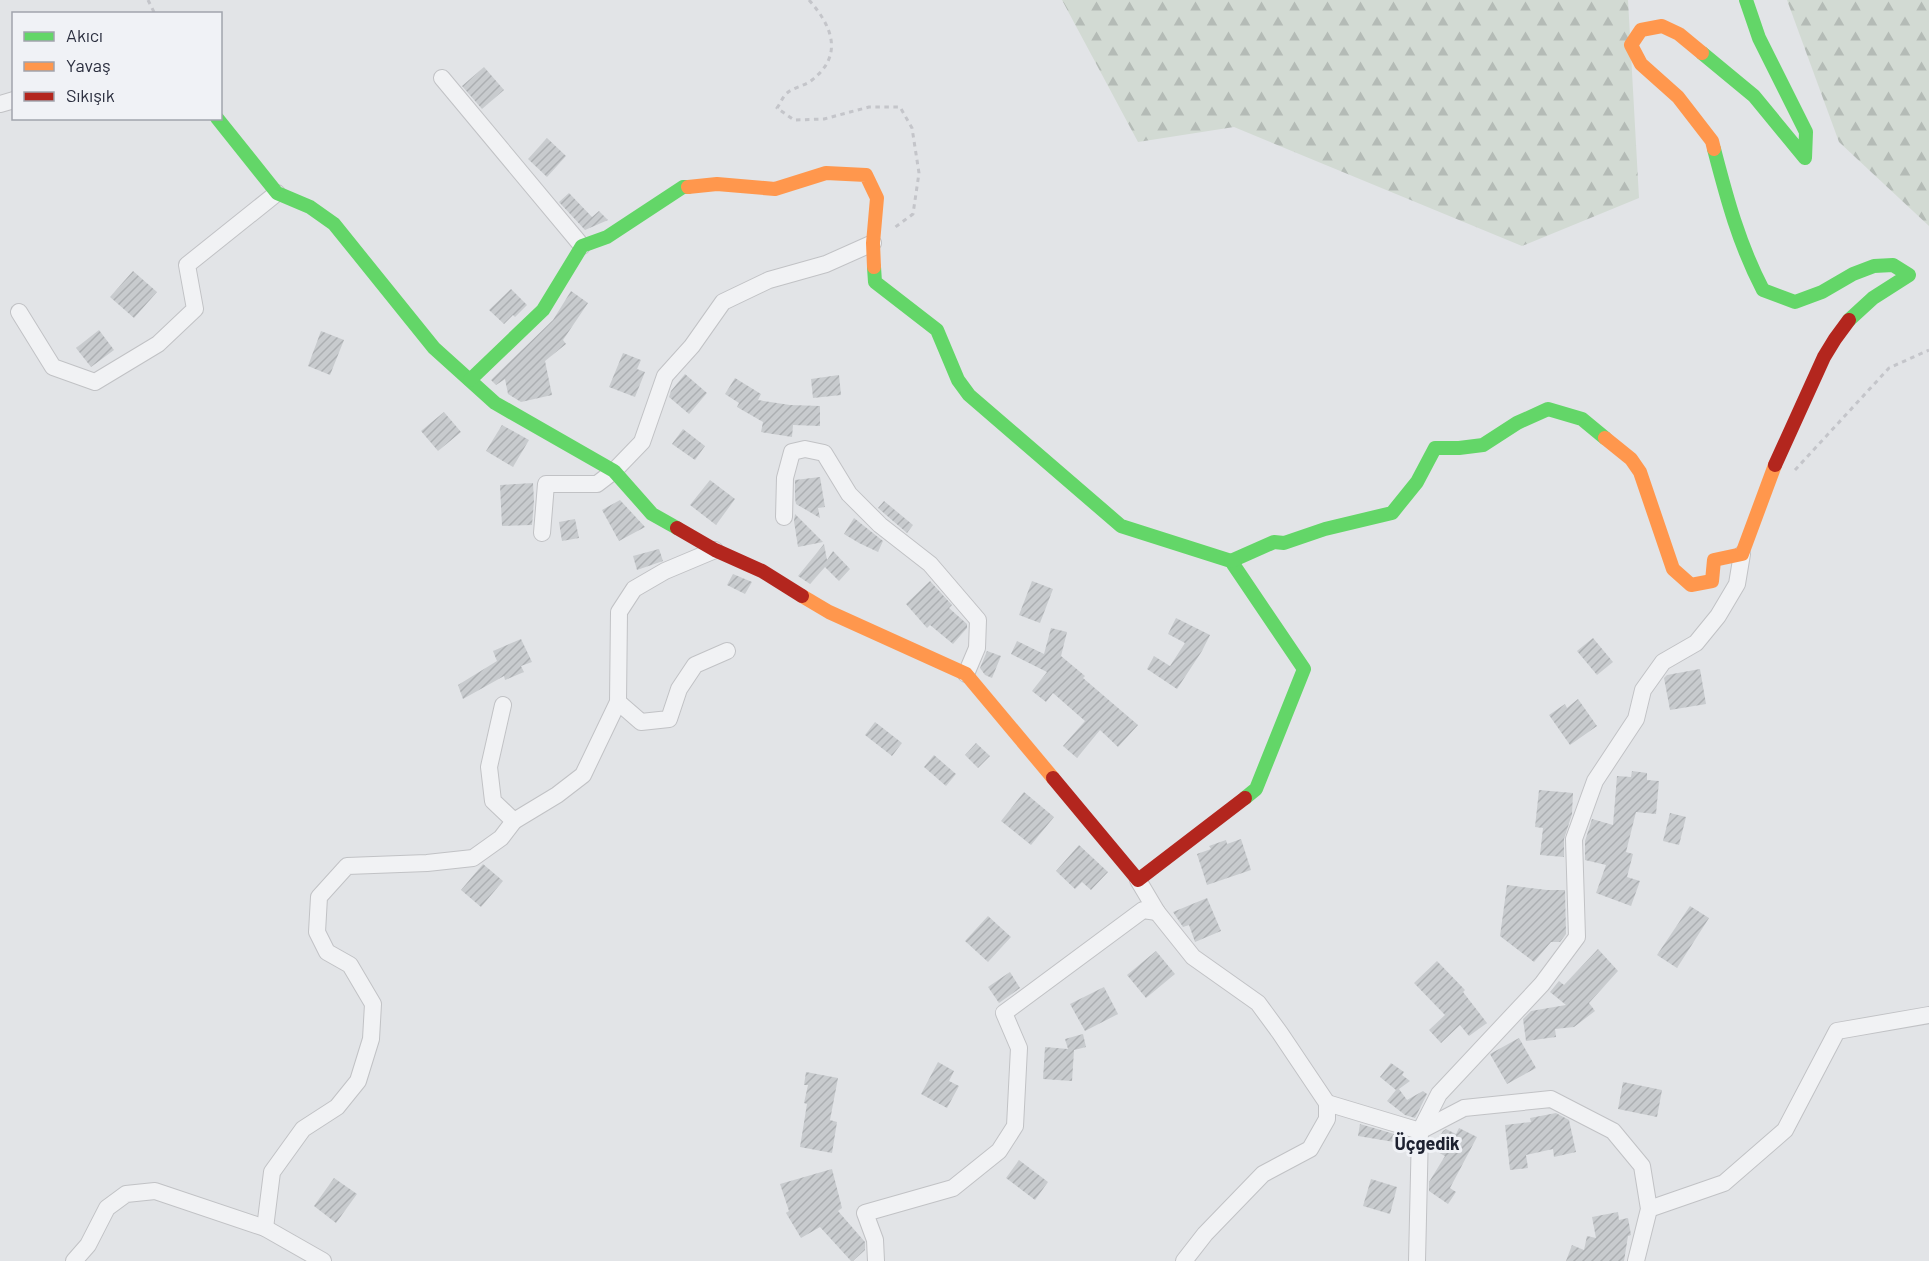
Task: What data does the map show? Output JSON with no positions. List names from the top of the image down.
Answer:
{
  "districts": ["Üçgedik"],
  "legend": ["Akıcı", "Yavaş", "Sıkışık"]
}
